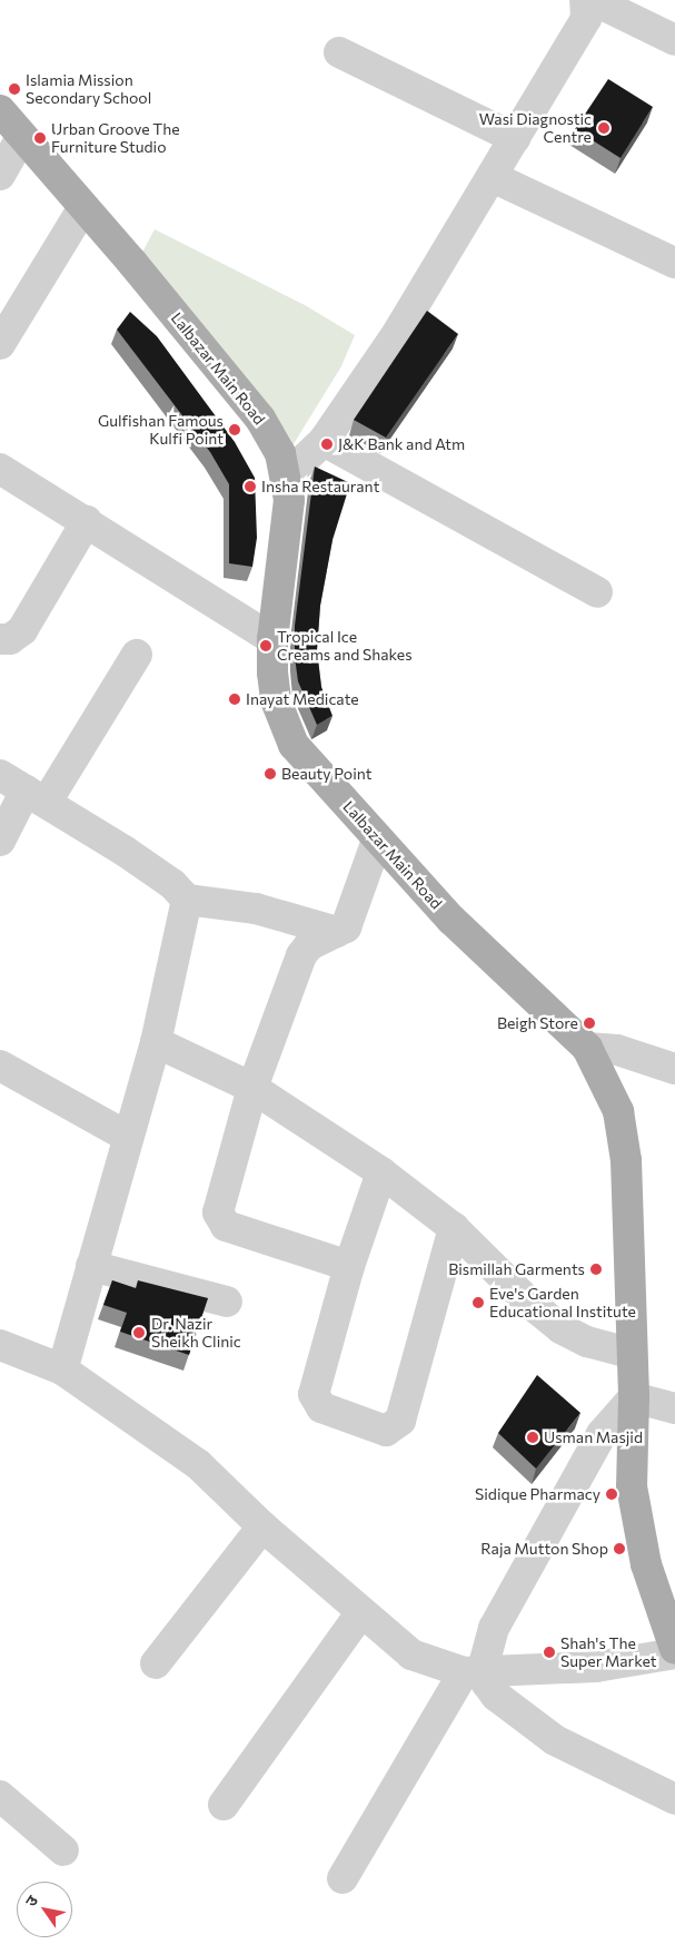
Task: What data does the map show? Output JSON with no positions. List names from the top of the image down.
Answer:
{
  "streets": {
    "main road": ["Lalbazar Main Road"]
  },
  "places": [
    "Islamia Mission Secondary School",
    "Wasi Diagnostic Centre",
    "Urban Groove The Furniture Studio",
    "Gulfishan Famous Kulfi Point",
    "J&K Bank and Atm",
    "Insha Restaurant",
    "Tropical Ice Creams and Shakes",
    "Inayat Medicate",
    "Beauty Point",
    "Beigh Store",
    "Bismillah Garments",
    "Eve's Garden Educational Institute",
    "Dr. Nazir Sheikh Clinic",
    "Usman Masjid",
    "Sidique Pharmacy",
    "Raja Mutton Shop",
    "Shah's The Super Market"
  ],
  "north": "top left"
}
